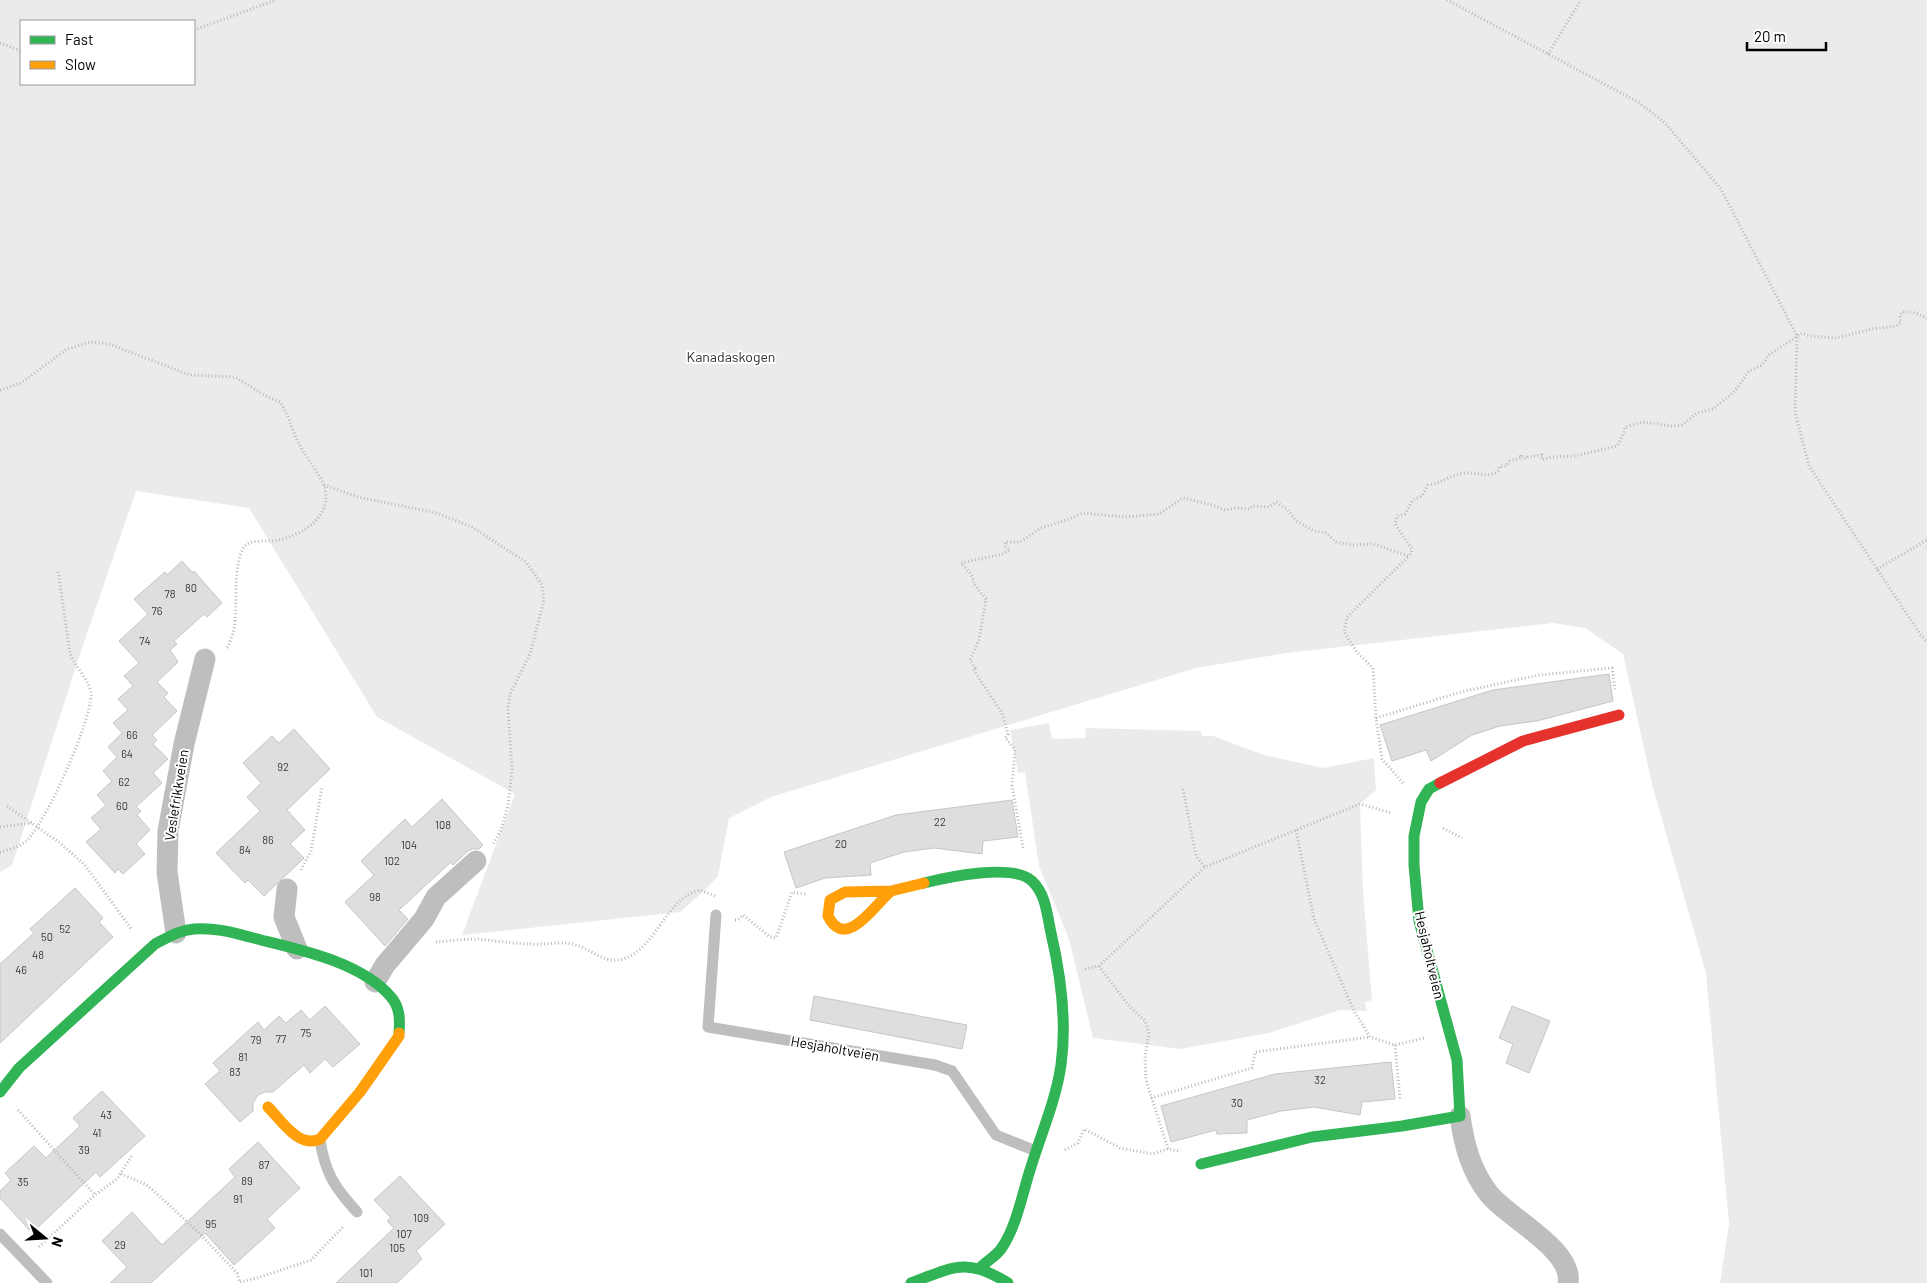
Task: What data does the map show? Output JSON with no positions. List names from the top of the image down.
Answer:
{
  "streets": {
    "street": ["Veslefrikkveien", "Hesjaholtveien"]
  },
  "parks": ["Kanadaskogen"],
  "house_numbers": [
    "80",
    "78",
    "76",
    "74",
    "66",
    "64",
    "92",
    "62",
    "60",
    "22",
    "108",
    "86",
    "20",
    "104",
    "84",
    "102",
    "98",
    "52",
    "50",
    "48",
    "46",
    "75",
    "77",
    "79",
    "81",
    "83",
    "32",
    "30",
    "43",
    "41",
    "39",
    "87",
    "89",
    "35",
    "91",
    "109",
    "95",
    "107",
    "29",
    "105",
    "101"
  ],
  "legend": ["Fast", "Slow"],
  "scale_bar": "20 m",
  "north": "right"
}
